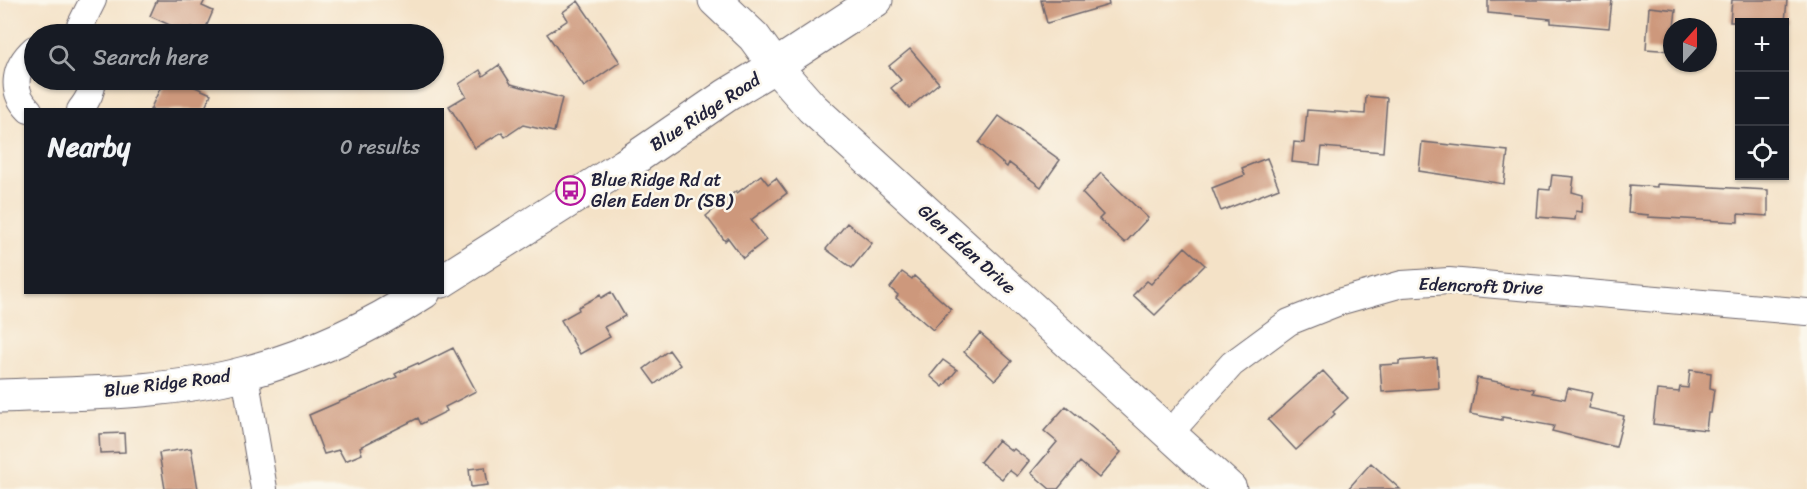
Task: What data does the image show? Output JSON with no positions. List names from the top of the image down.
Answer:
{
  "streets": {
    "main road": ["Blue Ridge Road", "Glen Eden Drive"],
    "street": ["Edencroft Drive"]
  },
  "crossings": [
    ["Blue Ridge Road", "Glen Eden Drive"],
    ["Glen Eden Drive", "Edencroft Drive"]
  ],
  "places": {
    "bus stop": ["Blue Ridge Rd at Glen Eden Dr (SB)"]
  },
  "north": "top",
  "page": {
    "map_buttons": ["+", "−"],
    "search": "Search here",
    "heading": ["Nearby", "0 results"]
  }
}
